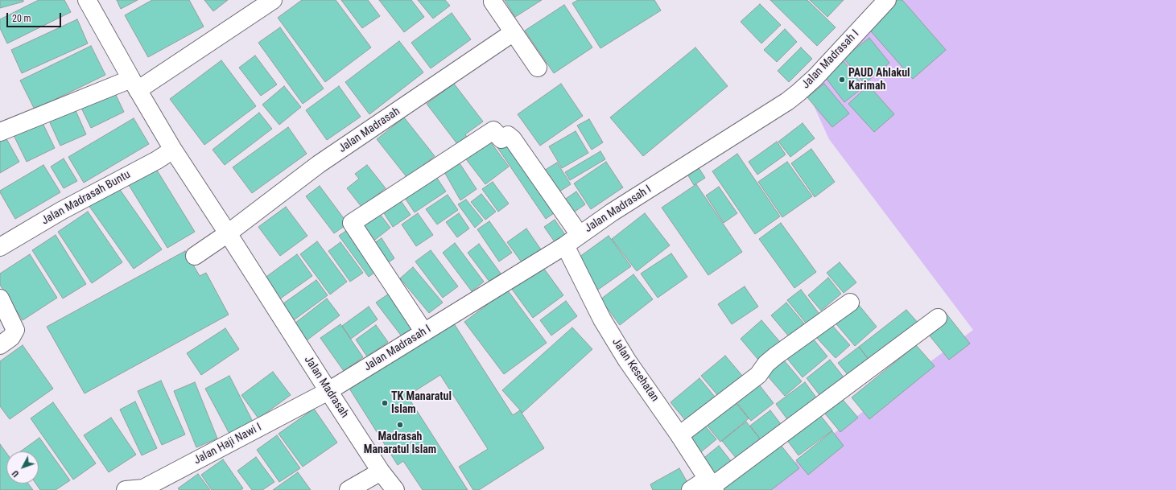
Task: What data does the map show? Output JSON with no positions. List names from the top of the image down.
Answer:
{
  "streets": {
    "street": [
      "Jalan Madrasah I",
      "Jalan Madrasah",
      "Jalan Madrasah Buntu",
      "Jalan Kesehatan",
      "Jalan Haji Nawi I"
    ]
  },
  "crossings": [
    ["Jalan Madrasah I", "Jalan Madrasah"],
    ["Jalan Madrasah I", "Jalan Kesehatan"],
    ["Jalan Madrasah I", "Jalan Haji Nawi I"],
    ["Jalan Madrasah", "Jalan Madrasah Buntu"],
    ["Jalan Madrasah", "Jalan Haji Nawi I"]
  ],
  "places": ["PAUD Ahlakul Karimah", "TK Manaratul Islam", "Madrasah Manaratul Islam"],
  "scale_bar": "20 m",
  "north": "bottom left"
}
